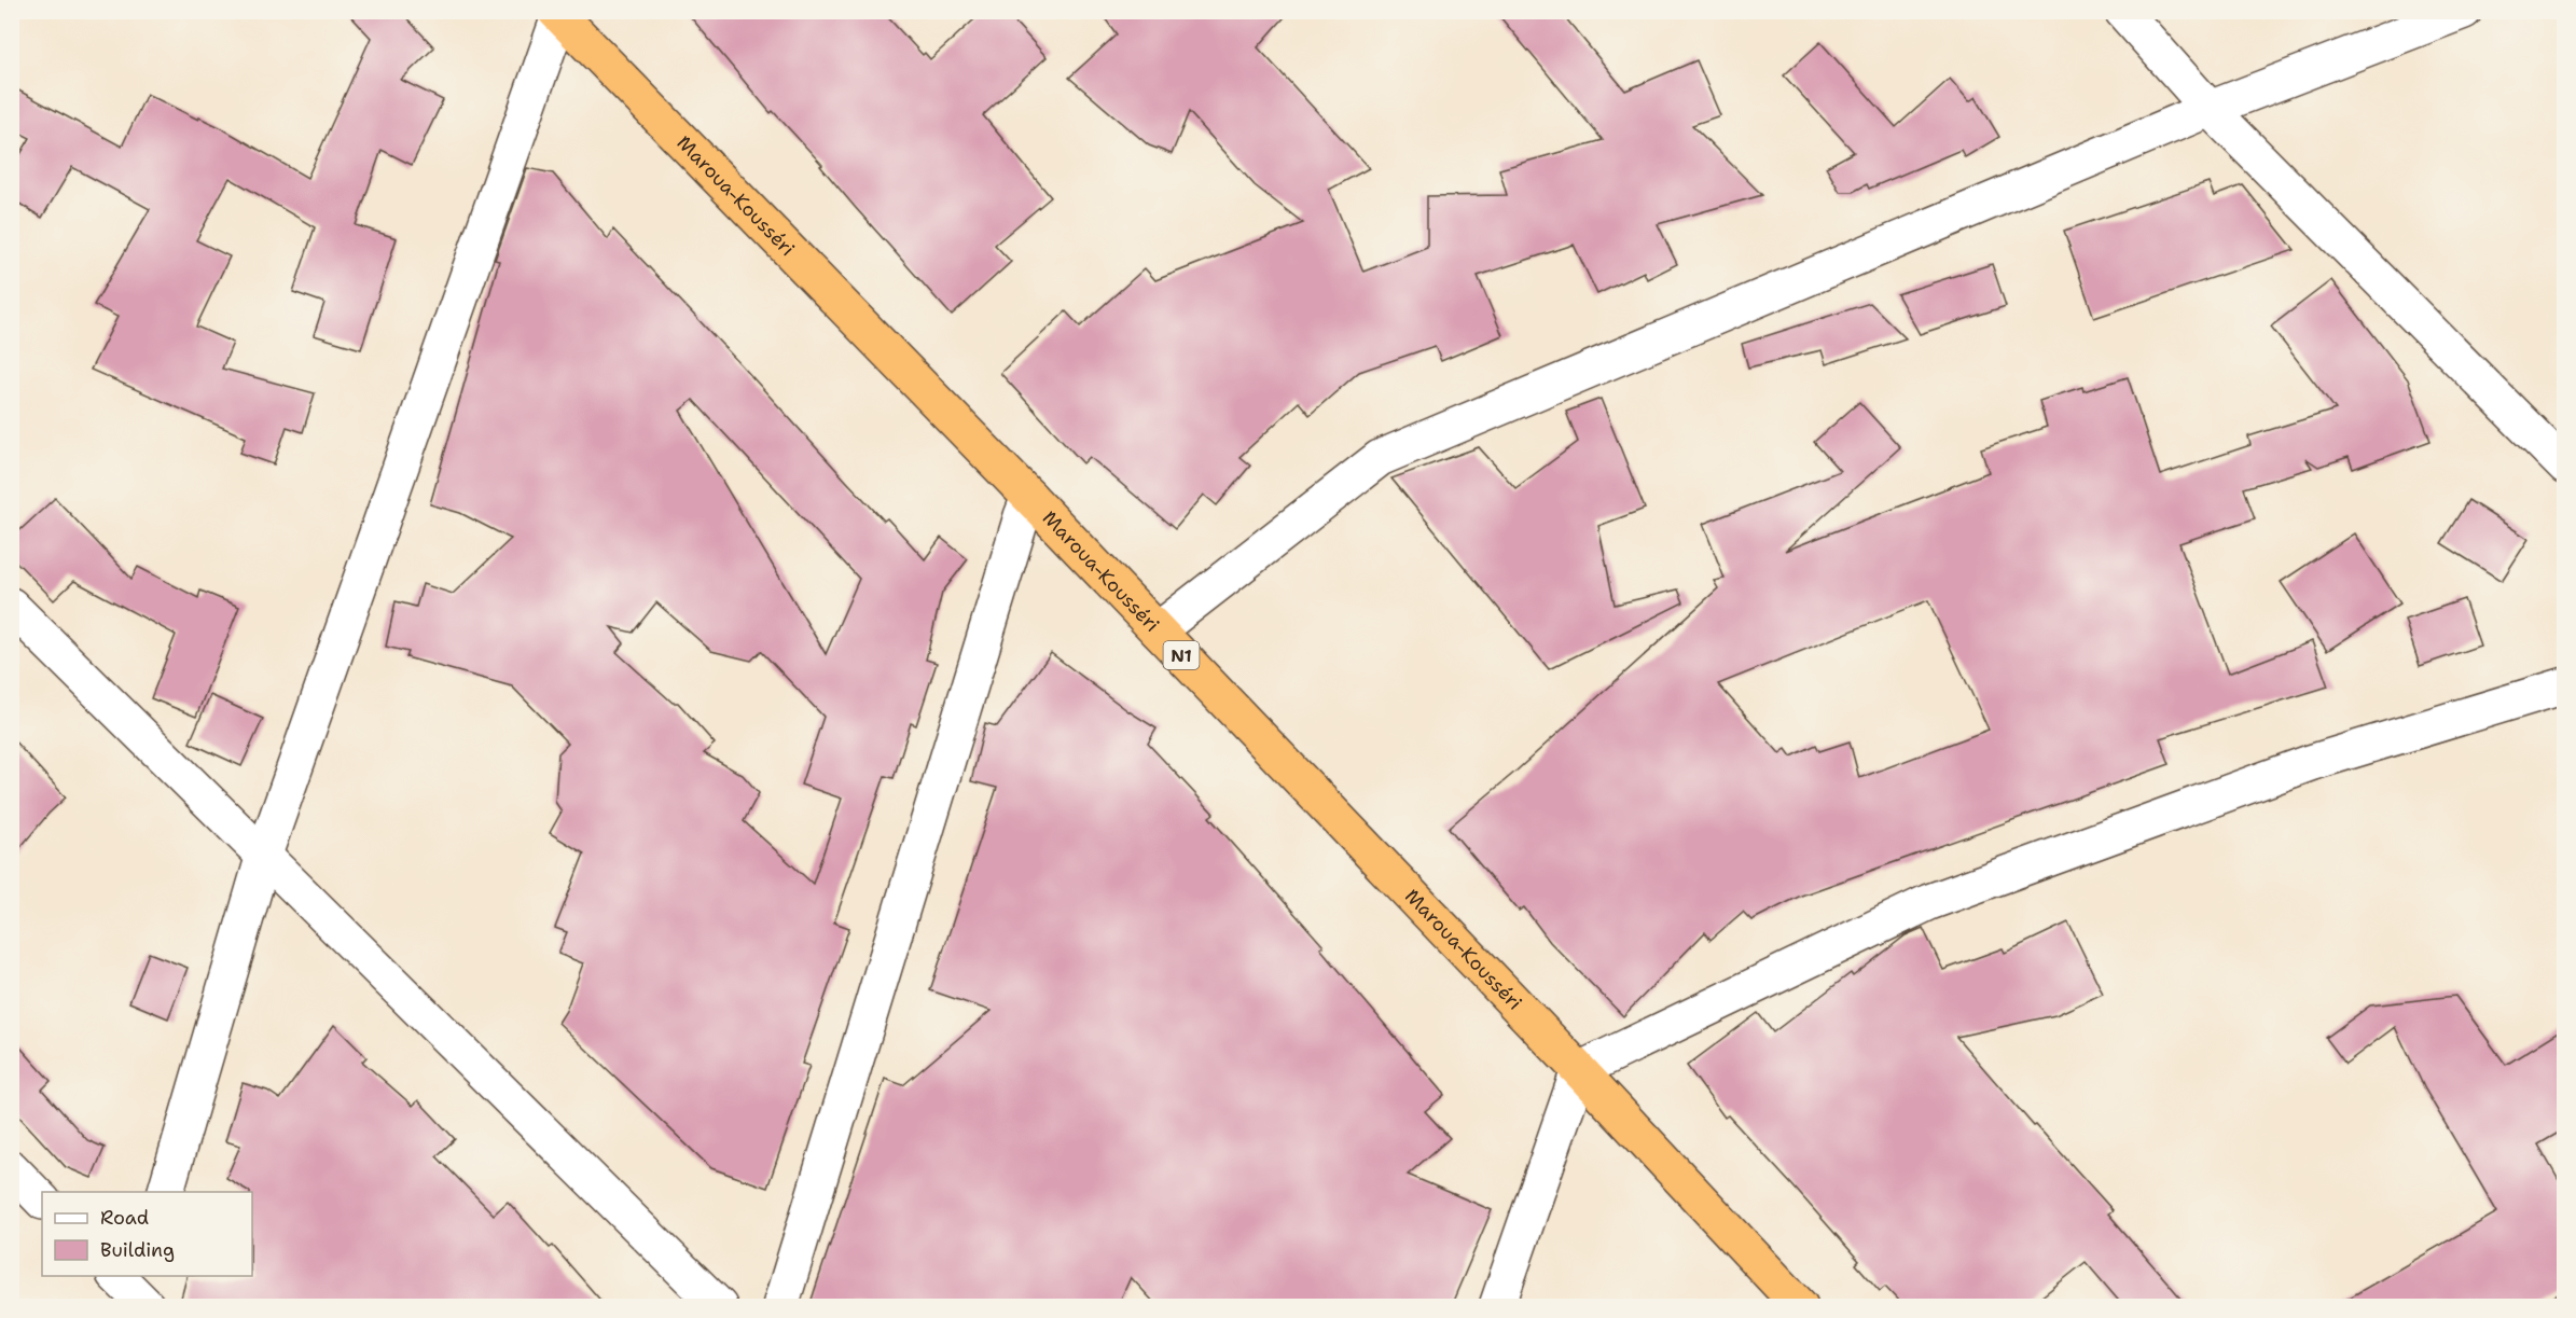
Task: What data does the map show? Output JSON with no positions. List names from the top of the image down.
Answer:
{
  "streets": {
    "highway": ["Maroua-Kousséri", "N1"]
  },
  "legend": ["Road", "Building"]
}
